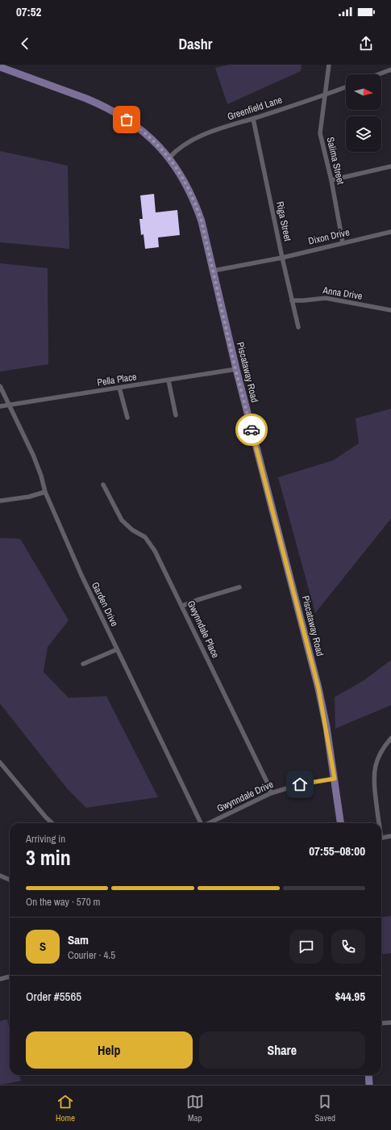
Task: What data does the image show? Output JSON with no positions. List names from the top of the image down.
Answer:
{
  "streets": {
    "main road": ["Piscataway Road"],
    "street": [
      "Greenfield Lane",
      "Salima Street",
      "Riga Street",
      "Dixon Drive",
      "Anna Drive",
      "Pella Place",
      "Garden Drive",
      "Gwynndale Place",
      "Gwynndale Drive"
    ]
  },
  "crossings": [
    ["Greenfield Lane", "Salima Street"],
    ["Greenfield Lane", "Riga Street"],
    ["Greenfield Lane", "Piscataway Road"],
    ["Salima Street", "Dixon Drive"],
    ["Riga Street", "Dixon Drive"],
    ["Riga Street", "Anna Drive"],
    ["Dixon Drive", "Piscataway Road"],
    ["Piscataway Road", "Pella Place"],
    ["Piscataway Road", "Gwynndale Drive"],
    ["Pella Place", "Garden Drive"],
    ["Gwynndale Place", "Gwynndale Drive"]
  ],
  "north": "right",
  "page": {
    "status": "07:52",
    "header": "Dashr",
    "heading": ["3 min", "Arriving in", "07:55–08:00"],
    "panel": [
      "Sam",
      "Courier · 4.5",
      "Order #5565",
      "$44.95"
    ],
    "bar": "On the way · 570 m",
    "round": "S",
    "buttons": ["Help", "Share"],
    "tabs": ["Home", "Map", "Saved"]
  }
}
